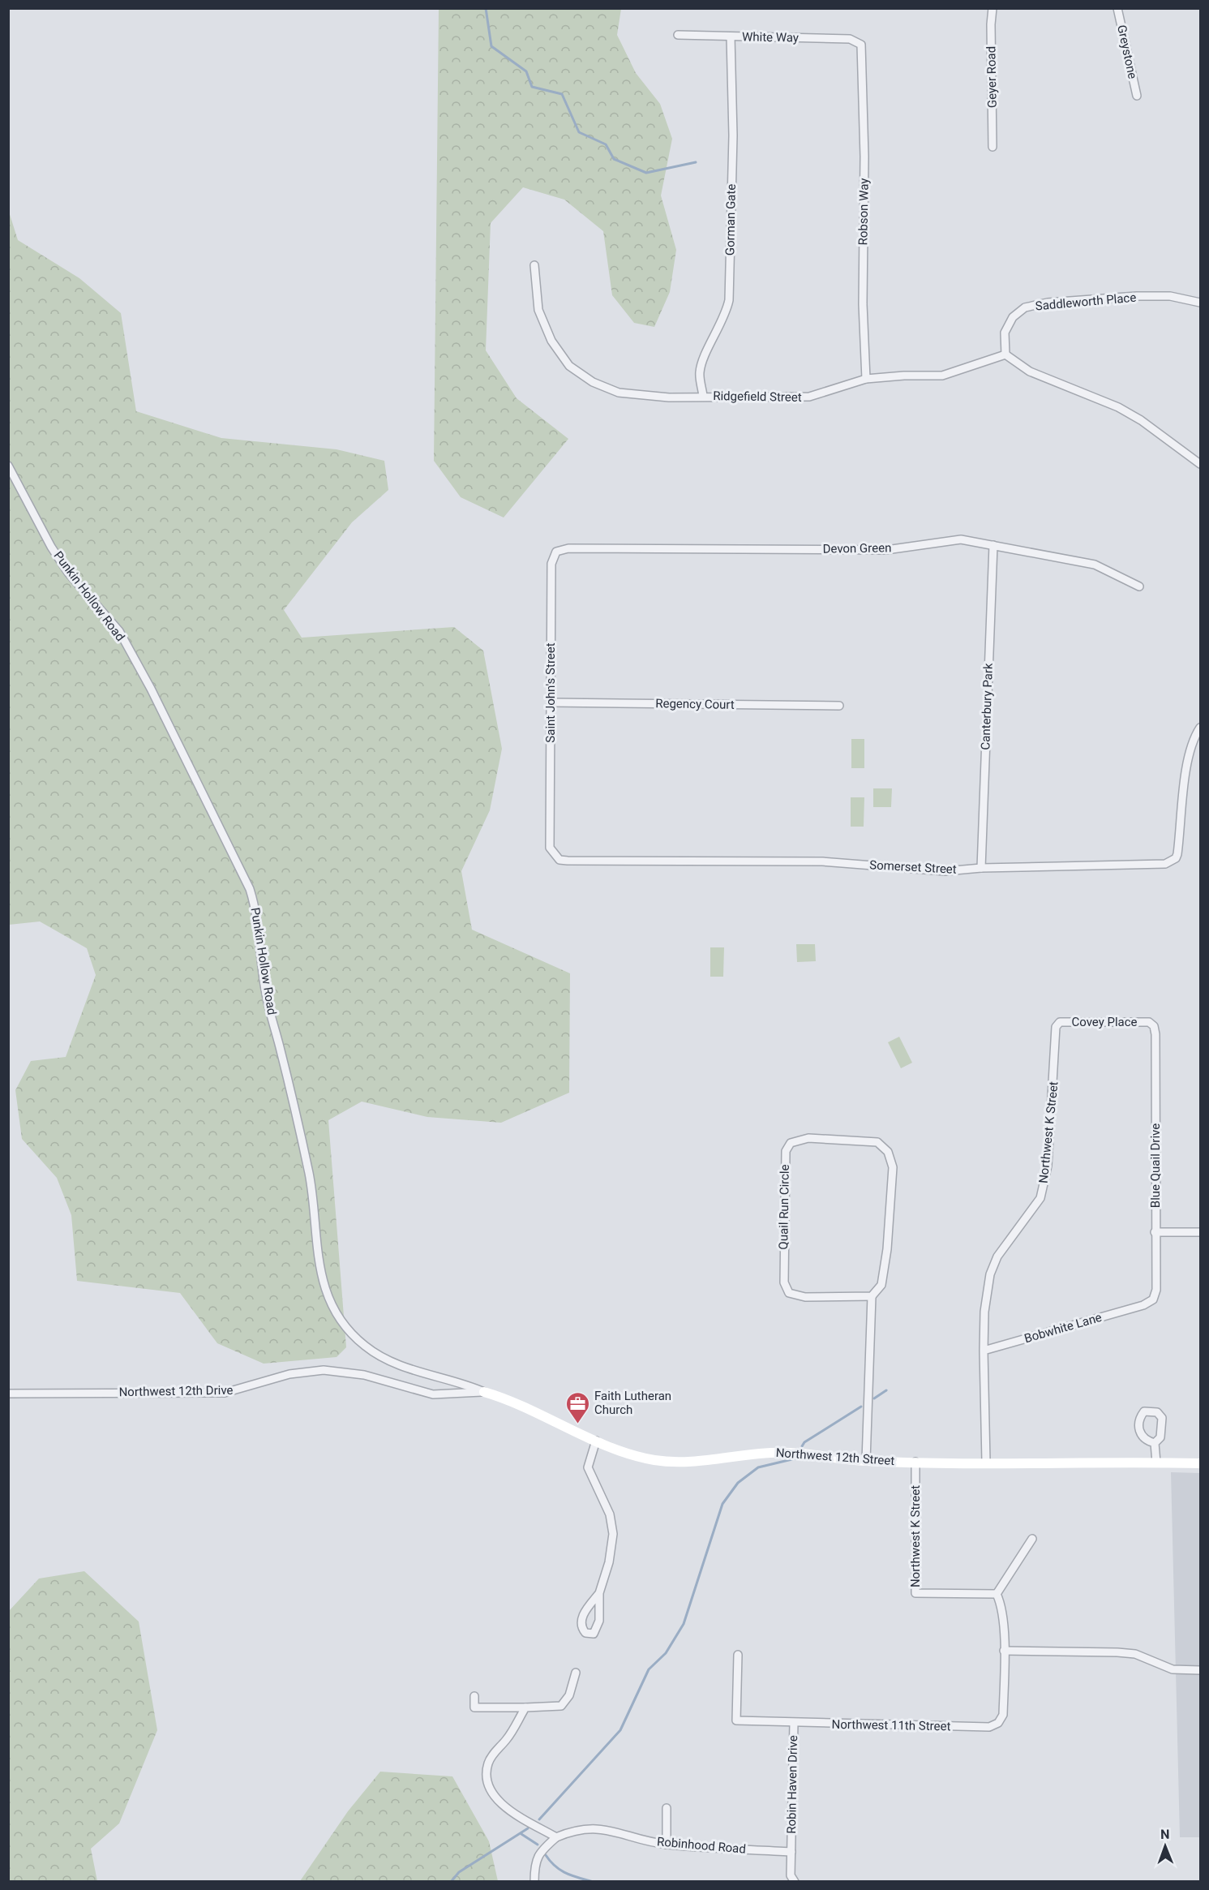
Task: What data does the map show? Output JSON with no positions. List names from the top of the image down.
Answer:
{
  "streets": {
    "street": [
      "White Way",
      "Greystone",
      "Geyer Road",
      "Robson Way",
      "Gorman Gate",
      "Saddleworth Place",
      "Ridgefield Street",
      "Devon Green",
      "Punkin Hollow Road",
      "Saint John's Street",
      "Regency Court",
      "Canterbury Park",
      "Somerset Street",
      "Covey Place",
      "Northwest K Street",
      "Blue Quail Drive",
      "Quail Run Circle",
      "Bobwhite Lane",
      "Northwest 12th Drive",
      "Northwest 12th Street",
      "Northwest 11th Street",
      "Robin Haven Drive",
      "Robinhood Road"
    ]
  },
  "crossings": [
    ["White Way", "Robson Way"],
    ["White Way", "Gorman Gate"],
    ["Robson Way", "Ridgefield Street"],
    ["Gorman Gate", "Ridgefield Street"],
    ["Saddleworth Place", "Ridgefield Street"],
    ["Devon Green", "Saint John's Street"],
    ["Devon Green", "Canterbury Park"],
    ["Punkin Hollow Road", "Northwest 12th Drive"],
    ["Punkin Hollow Road", "Northwest 12th Street"],
    ["Saint John's Street", "Regency Court"],
    ["Saint John's Street", "Somerset Street"],
    ["Canterbury Park", "Somerset Street"],
    ["Covey Place", "Northwest K Street"],
    ["Covey Place", "Blue Quail Drive"],
    ["Northwest K Street", "Bobwhite Lane"],
    ["Northwest K Street", "Northwest 12th Street"],
    ["Blue Quail Drive", "Bobwhite Lane"],
    ["Quail Run Circle", "Northwest 12th Street"],
    ["Northwest 12th Drive", "Northwest 12th Street"],
    ["Northwest 11th Street", "Robin Haven Drive"],
    ["Robin Haven Drive", "Robinhood Road"]
  ],
  "places": {
    "office": ["Faith Lutheran Church"]
  },
  "north": "top"
}
